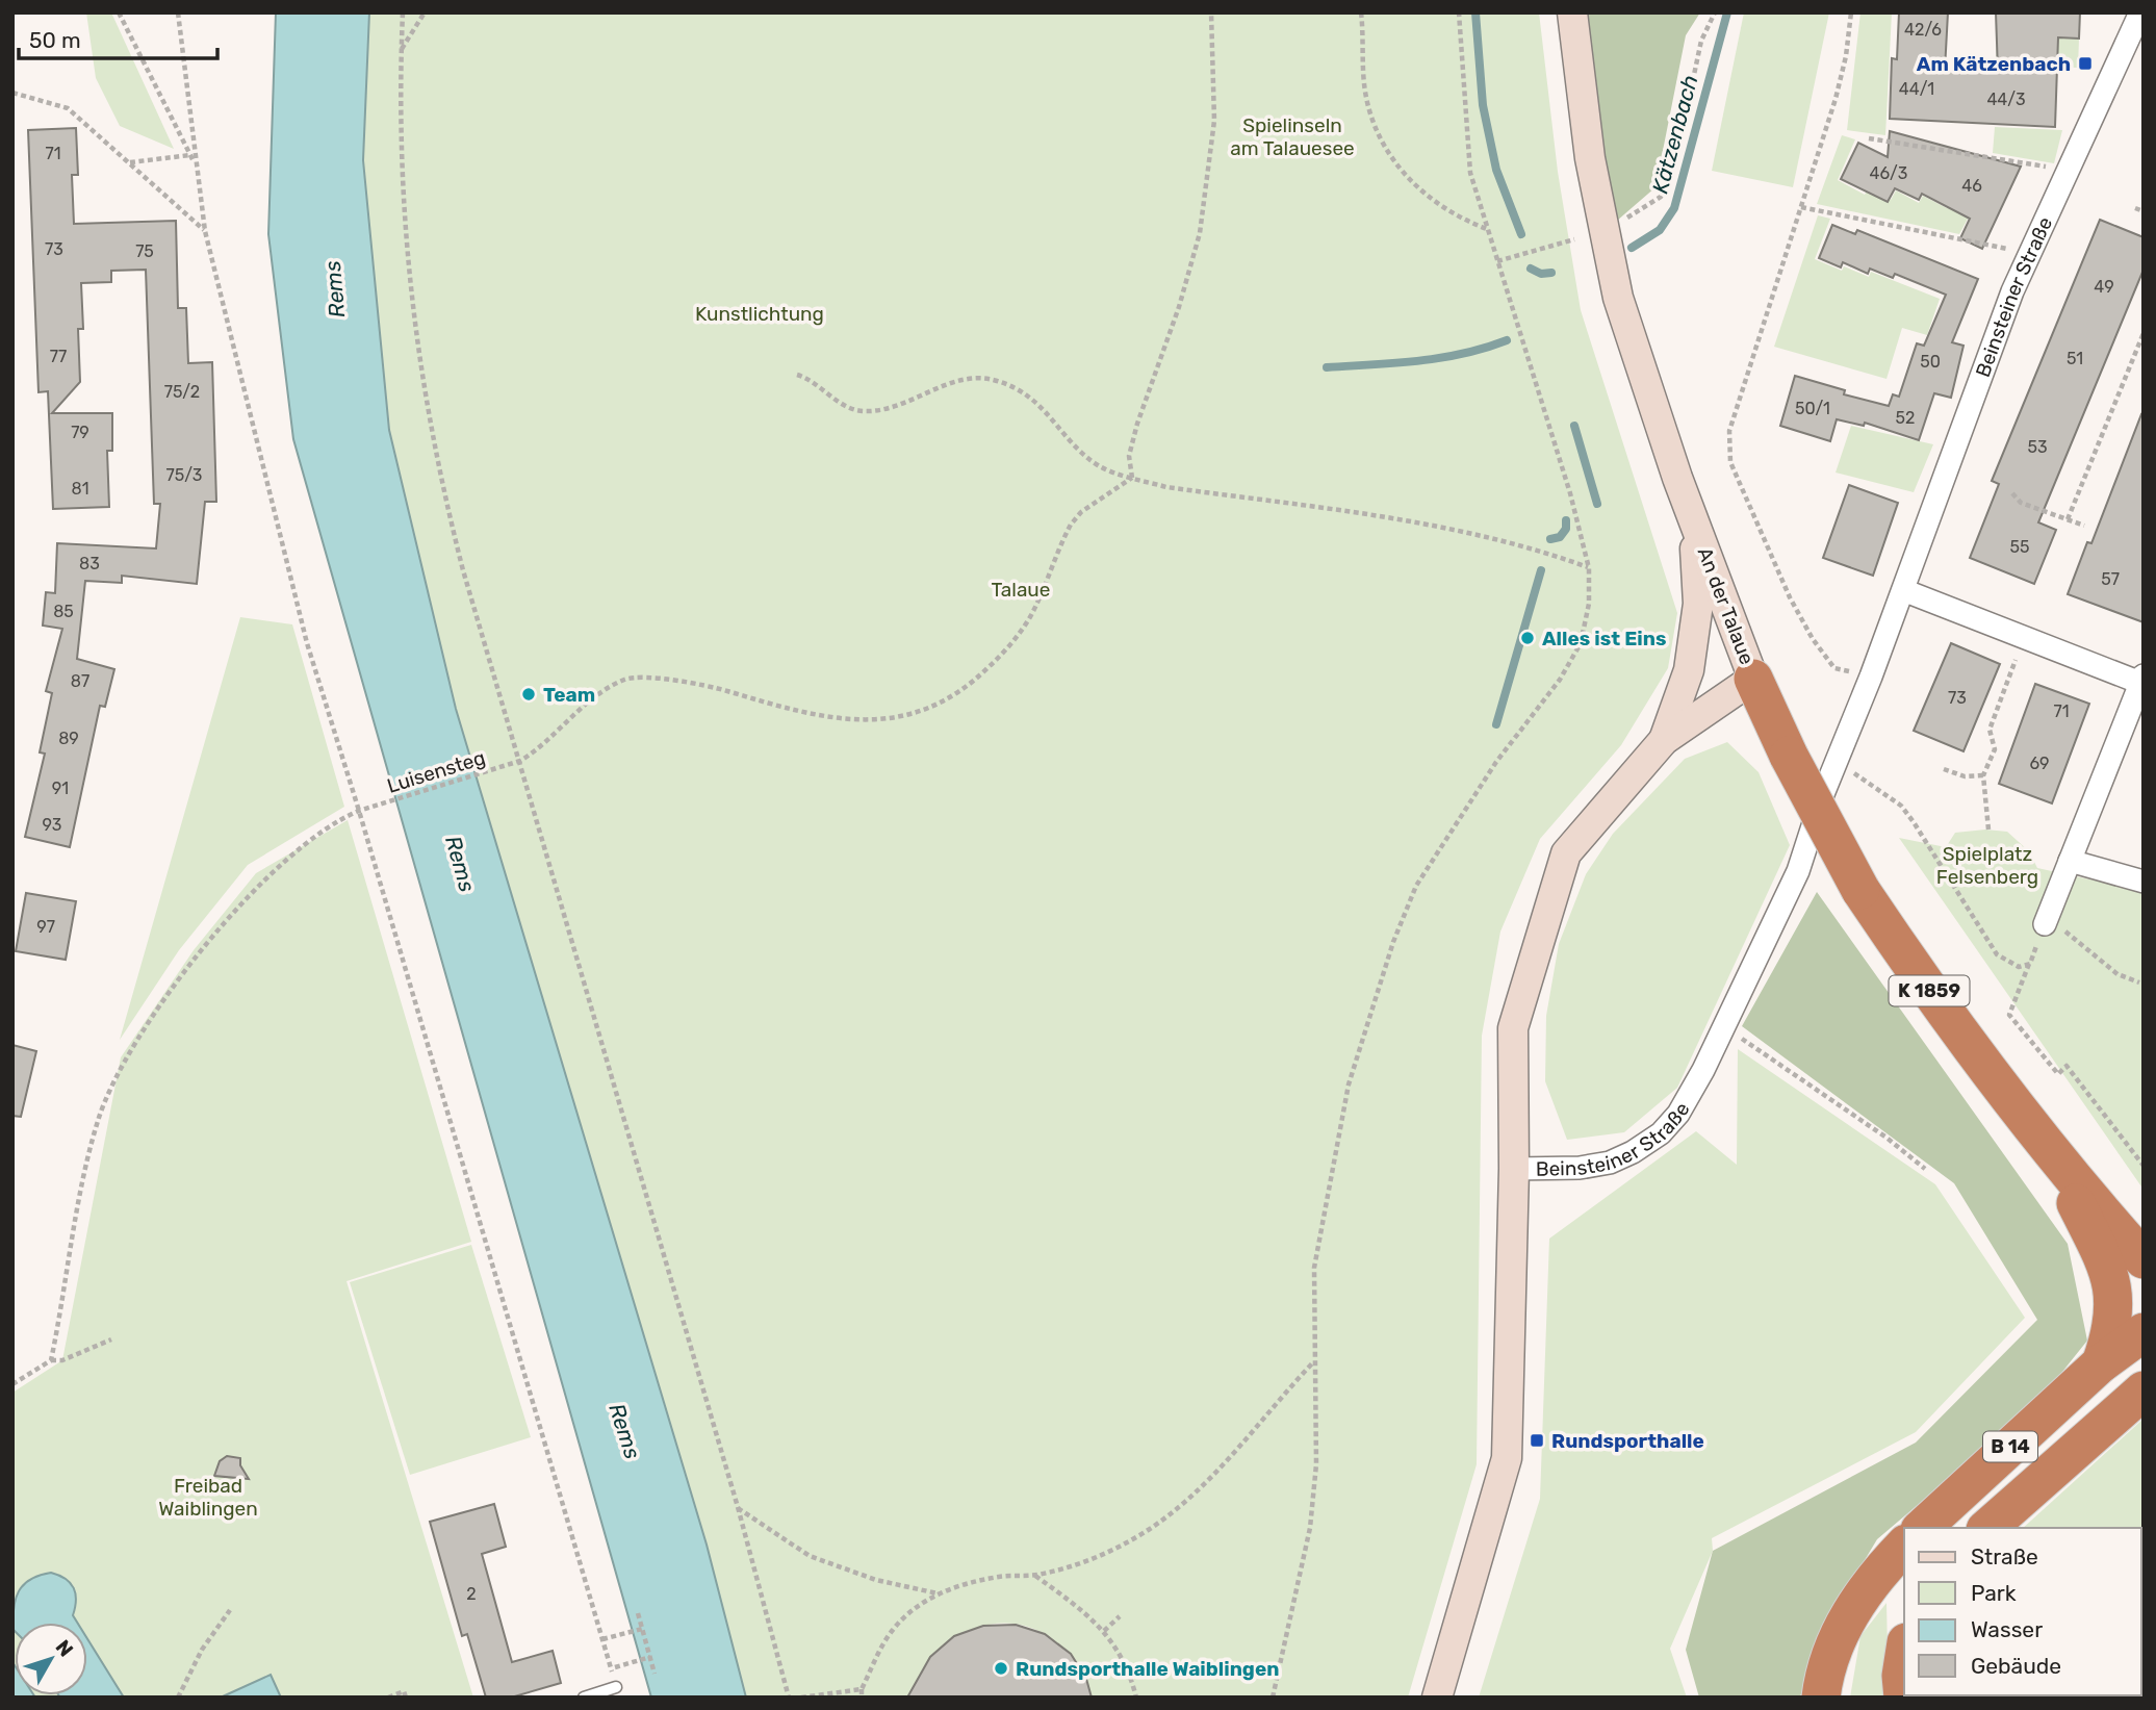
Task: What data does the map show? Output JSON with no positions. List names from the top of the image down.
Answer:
{
  "streets": {
    "highway": ["K 1859", "B 14"],
    "street": ["Beinsteiner Straße", "An der Talaue"],
    "path": ["Luisensteg"]
  },
  "crossings": [
    ["Beinsteiner Straße", "An der Talaue"],
    ["An der Talaue", "K 1859"]
  ],
  "water": ["Kätzenbach", "Rems"],
  "parks": [
    "Spielinseln am Talauesee",
    "Kunstlichtung",
    "Talaue",
    "Spielplatz Felsenberg",
    "Freibad Waiblingen"
  ],
  "places": {
    "transit": ["Am Kätzenbach", "Rundsporthalle"],
    "other": ["Alles ist Eins", "Team", "Rundsporthalle Waiblingen"]
  },
  "house_numbers": [
    "42/6",
    "44/1",
    "44/3",
    "71",
    "46/3",
    "46",
    "73",
    "75",
    "49",
    "77",
    "51",
    "50",
    "75/2",
    "50/1",
    "52",
    "79",
    "53",
    "75/3",
    "81",
    "55",
    "83",
    "57",
    "85",
    "87",
    "73",
    "71",
    "89",
    "69",
    "91",
    "93",
    "97",
    "2"
  ],
  "legend": [
    "Straße",
    "Park",
    "Wasser",
    "Gebäude"
  ],
  "scale_bar": "50 m",
  "north": "top right"
}
